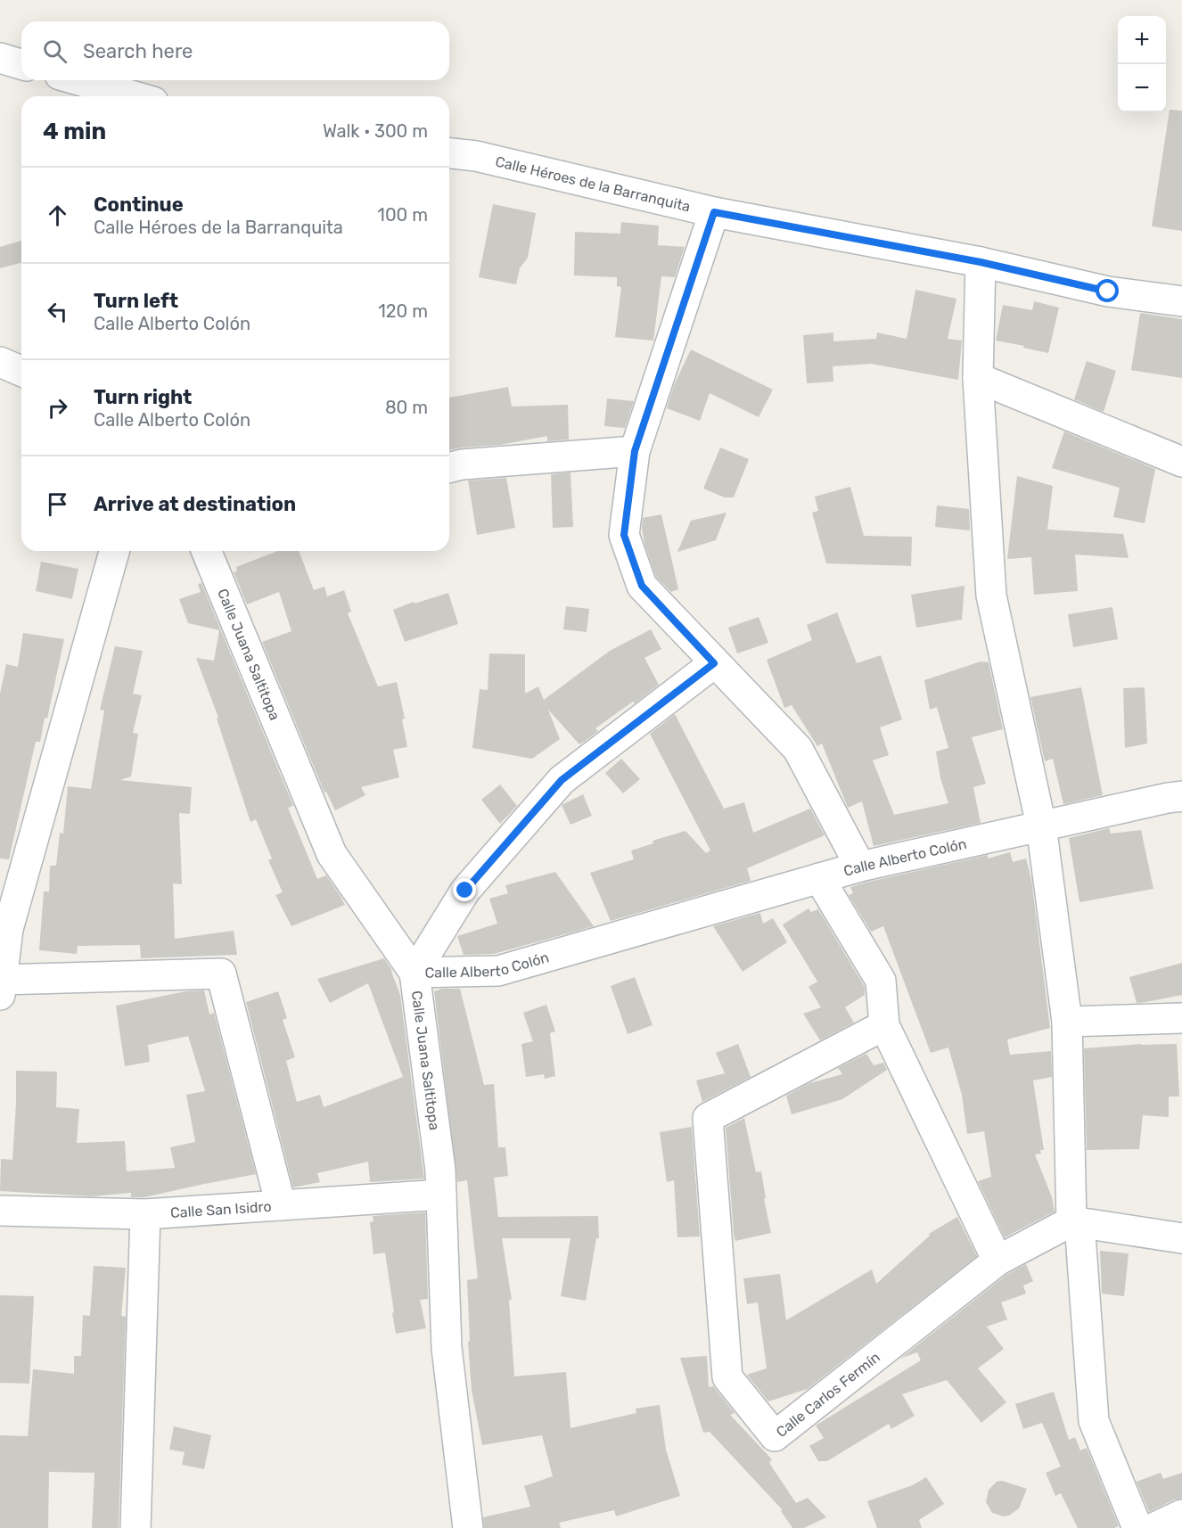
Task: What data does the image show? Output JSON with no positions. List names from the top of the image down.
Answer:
{
  "streets": {
    "street": [
      "Calle Héroes de la Barranquita",
      "Calle Juana Saltitopa",
      "Calle Alberto Colón",
      "Calle San Isidro",
      "Calle Carlos Fermín"
    ]
  },
  "crossings": [
    ["Calle Juana Saltitopa", "Calle Alberto Colón"],
    ["Calle Juana Saltitopa", "Calle San Isidro"]
  ],
  "page": {
    "map_buttons": ["+", "−"],
    "search": "Search here",
    "heading": ["4 min", "Walk · 300 m"],
    "list": [
      ["Continue", "Calle Héroes de la Barranquita", "100 m"],
      ["Turn left", "Calle Alberto Colón", "120 m"],
      ["Turn right", "Calle Alberto Colón", "80 m"],
      "Arrive at destination"
    ]
  }
}
